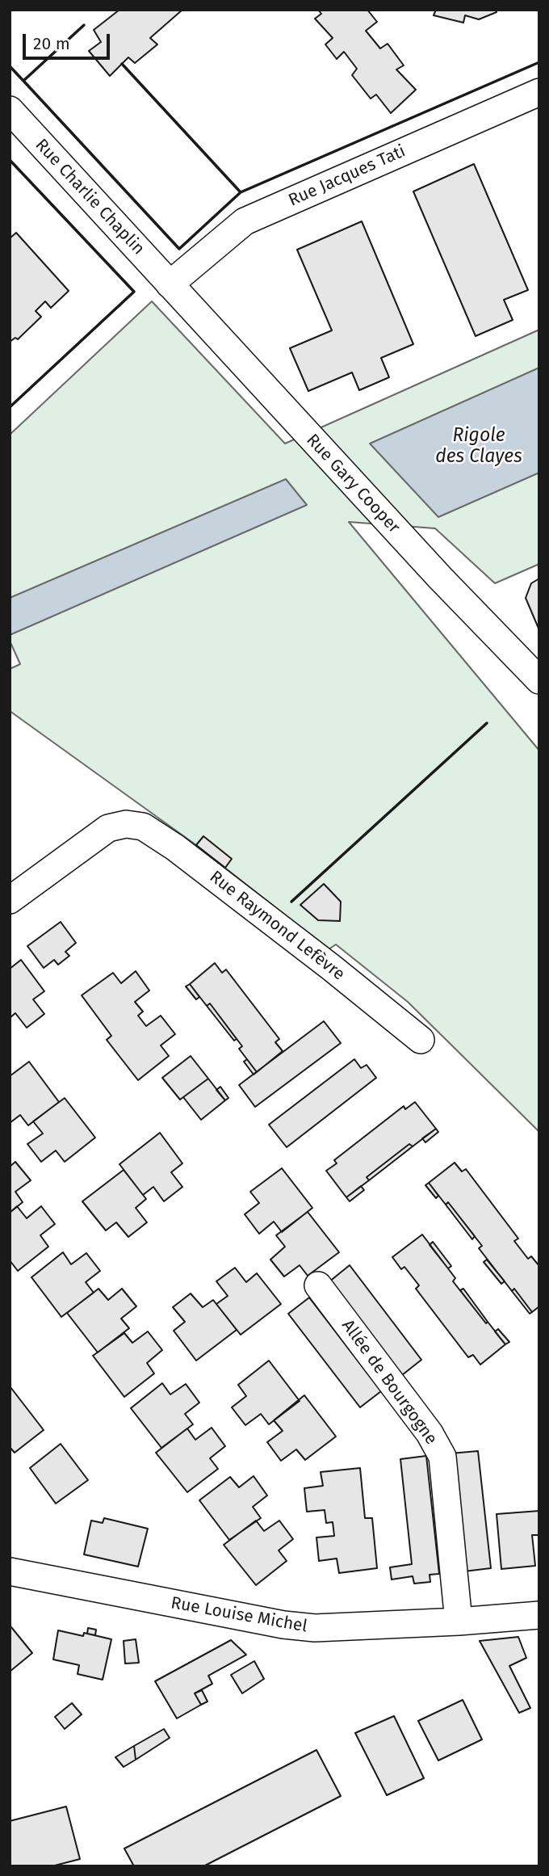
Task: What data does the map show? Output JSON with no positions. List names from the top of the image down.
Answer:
{
  "streets": {
    "street": [
      "Rue Jacques Tati",
      "Rue Charlie Chaplin",
      "Rue Gary Cooper",
      "Rue Raymond Lefèvre",
      "Allée de Bourgogne",
      "Rue Louise Michel"
    ]
  },
  "crossings": [
    ["Rue Jacques Tati", "Rue Charlie Chaplin"],
    ["Rue Jacques Tati", "Rue Gary Cooper"],
    ["Rue Charlie Chaplin", "Rue Gary Cooper"],
    ["Allée de Bourgogne", "Rue Louise Michel"]
  ],
  "water": ["Rigole des Clayes"],
  "scale_bar": "20 m"
}
